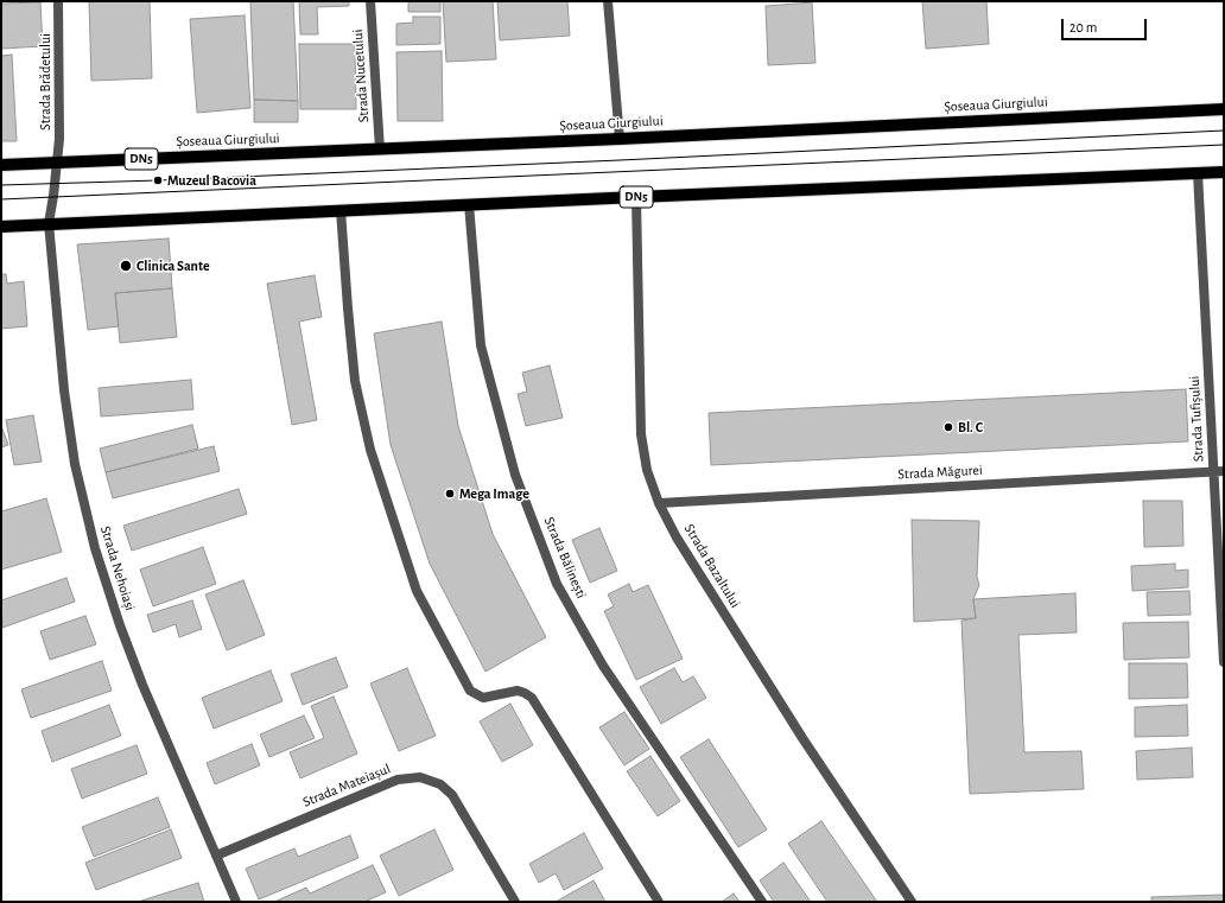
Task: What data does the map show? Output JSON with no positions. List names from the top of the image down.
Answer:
{
  "streets": {
    "main road": ["Șoseaua Giurgiului", "DN5"],
    "street": [
      "Strada Nucetului",
      "Strada Brădetului",
      "Strada Tufișului",
      "Strada Măgurei",
      "Strada Bălinești",
      "Strada Bazaltului",
      "Strada Nehoiași",
      "Strada Mateiașul"
    ]
  },
  "crossings": [
    ["Strada Nucetului", "Șoseaua Giurgiului"],
    ["Strada Brădetului", "Șoseaua Giurgiului"],
    ["Strada Brădetului", "DN5"],
    ["Strada Brădetului", "Strada Nehoiași"],
    ["DN5", "Strada Tufișului"],
    ["DN5", "Strada Bălinești"],
    ["DN5", "Strada Bazaltului"],
    ["DN5", "Strada Nehoiași"],
    ["Strada Tufișului", "Strada Măgurei"],
    ["Strada Măgurei", "Strada Bazaltului"],
    ["Strada Nehoiași", "Strada Mateiașul"]
  ],
  "places": [
    "Muzeul Bacovia",
    "Clinica Sante",
    "Bl. C",
    "Mega Image"
  ],
  "scale_bar": "20 m"
}
